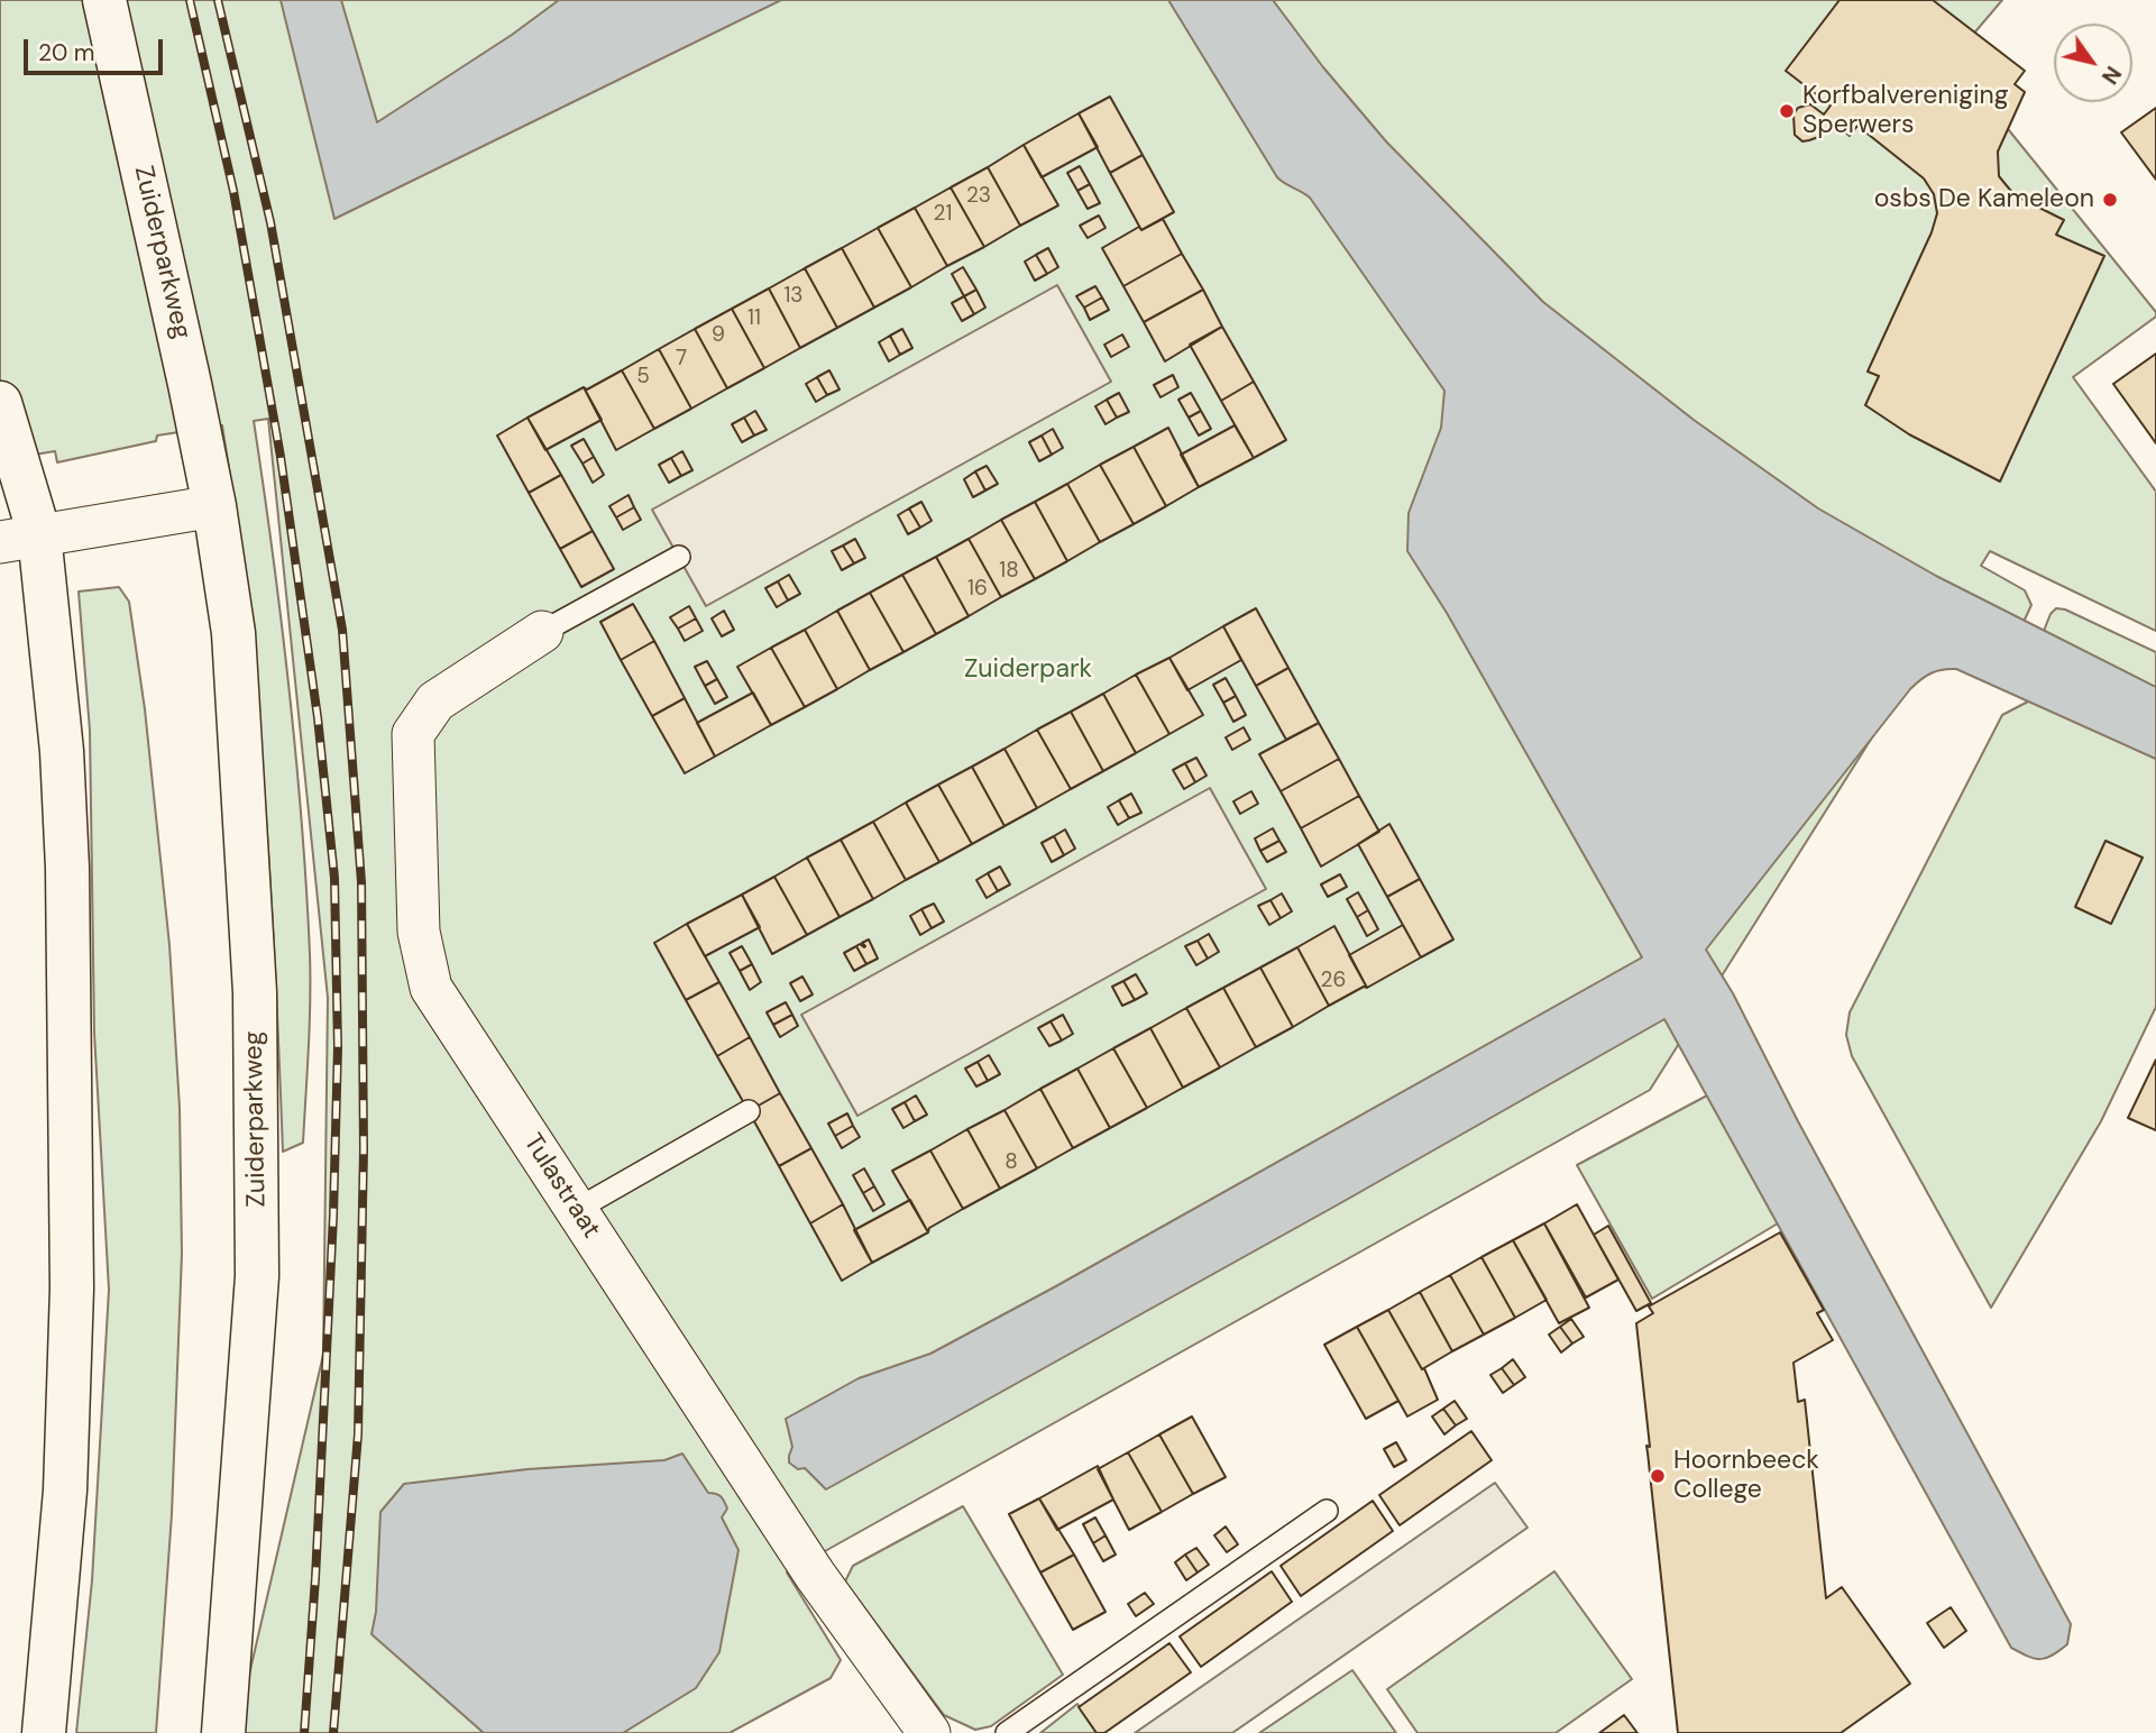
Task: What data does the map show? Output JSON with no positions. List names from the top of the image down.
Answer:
{
  "streets": {
    "main road": ["Zuiderparkweg"],
    "street": ["Tulastraat"]
  },
  "parks": ["Zuiderpark"],
  "places": ["Korfbalvereniging Sperwers", "osbs De Kameleon", "Hoornbeeck College"],
  "house_numbers": [
    "23",
    "21",
    "13",
    "11",
    "9",
    "7",
    "5",
    "18",
    "16",
    "26",
    "8"
  ],
  "scale_bar": "20 m",
  "north": "bottom right"
}
